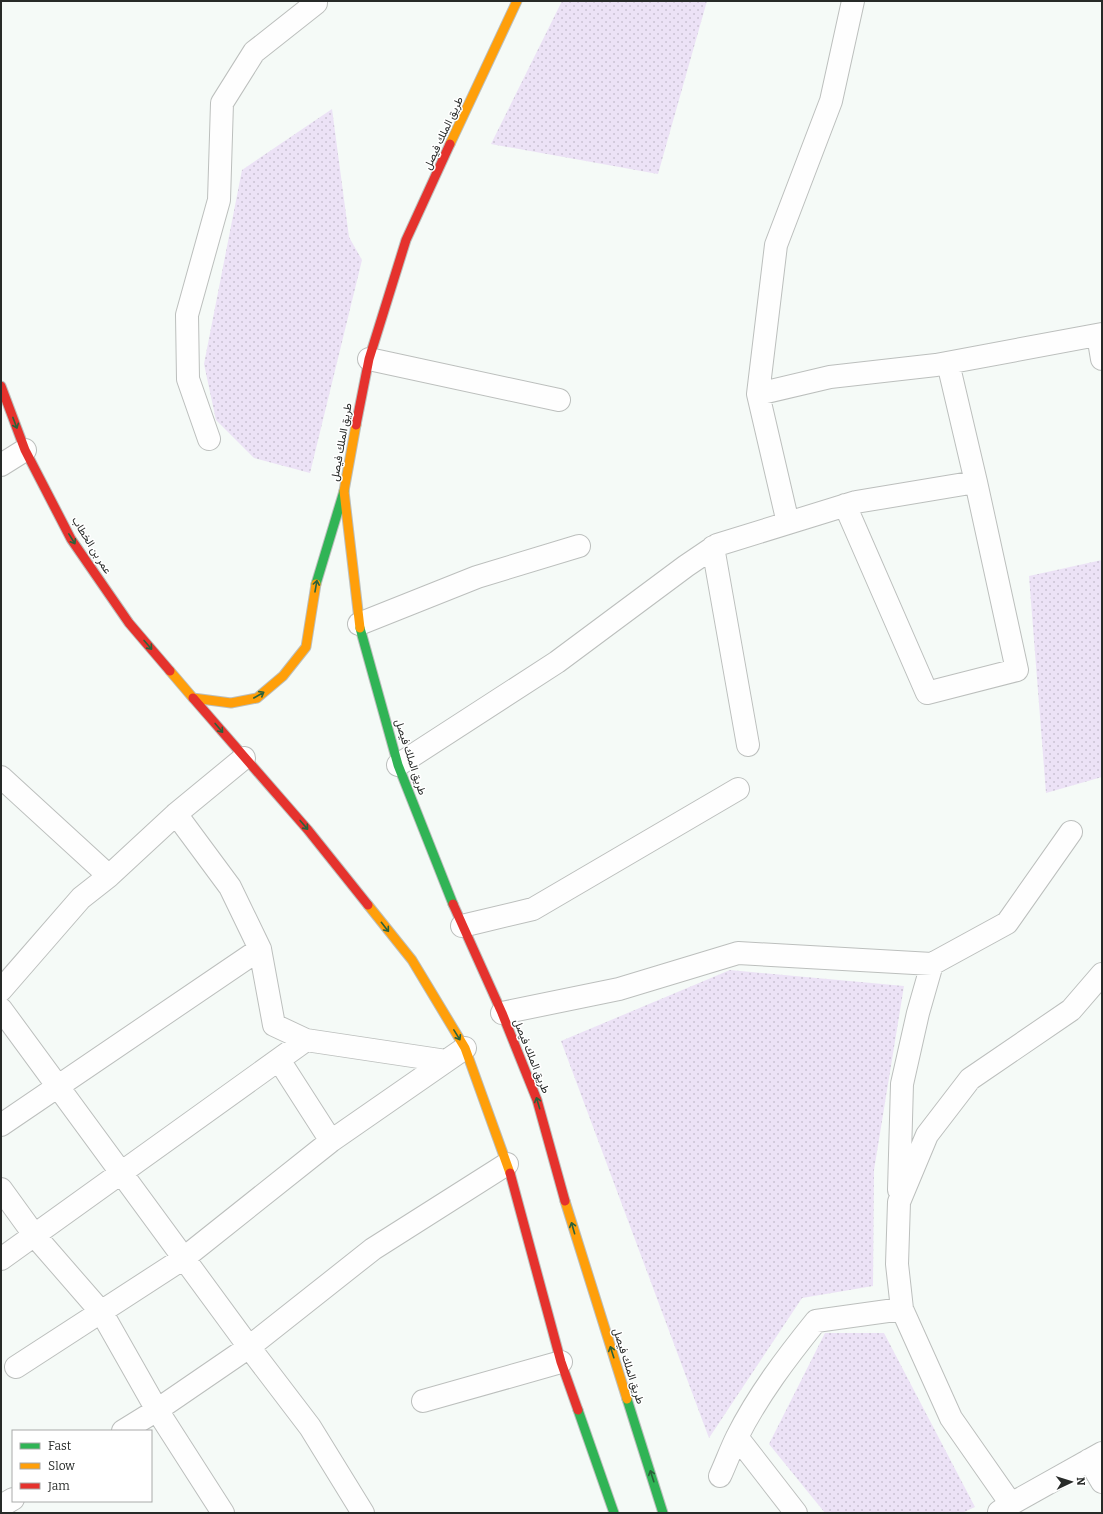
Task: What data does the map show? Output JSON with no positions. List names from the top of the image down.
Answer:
{
  "streets": {
    "main road": ["طريق الملك فيصل", "عمر بن الخطاب"]
  },
  "one_way": ["عمر بن الخطاب"],
  "legend": ["Fast", "Slow", "Jam"],
  "north": "right"
}
